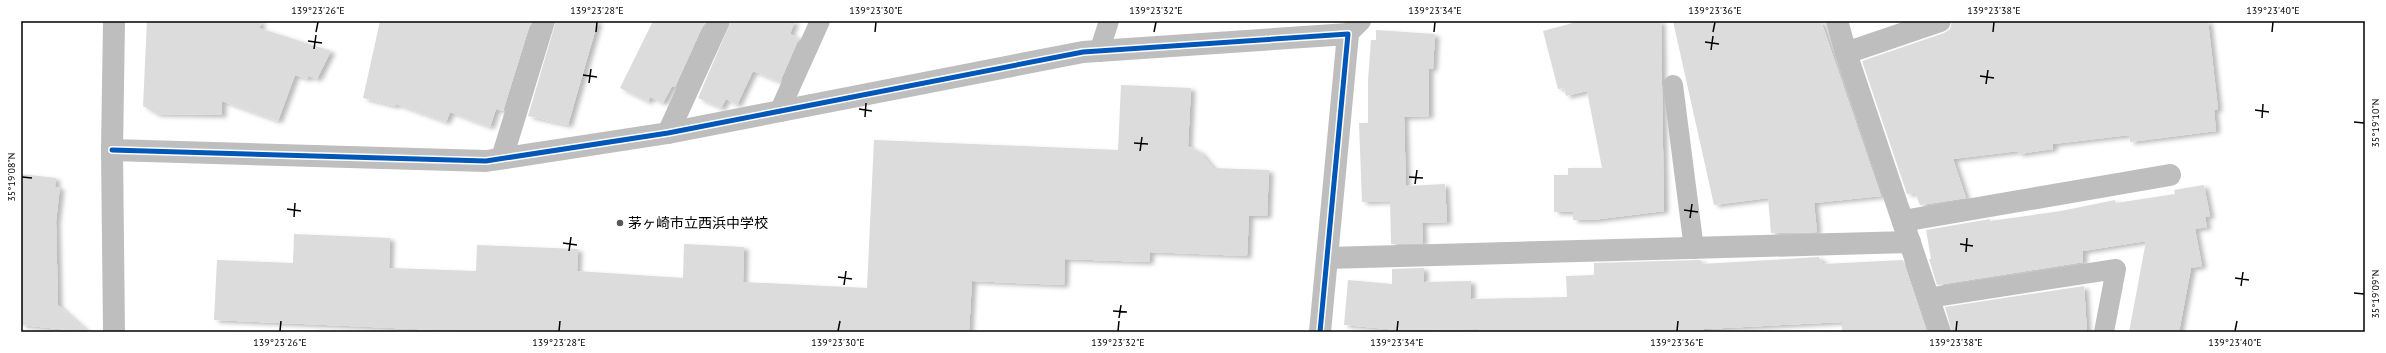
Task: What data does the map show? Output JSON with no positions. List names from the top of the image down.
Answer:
{
  "places": ["茅ヶ崎市立西浜中学校"],
  "coordinates": [
    "139°23'26\"E",
    "139°23'28\"E",
    "139°23'30\"E",
    "139°23'32\"E",
    "139°23'34\"E",
    "139°23'36\"E",
    "139°23'38\"E",
    "139°23'40\"E",
    "35°19'10\"N",
    "35°19'08\"N",
    "35°19'09\"N"
  ]
}
